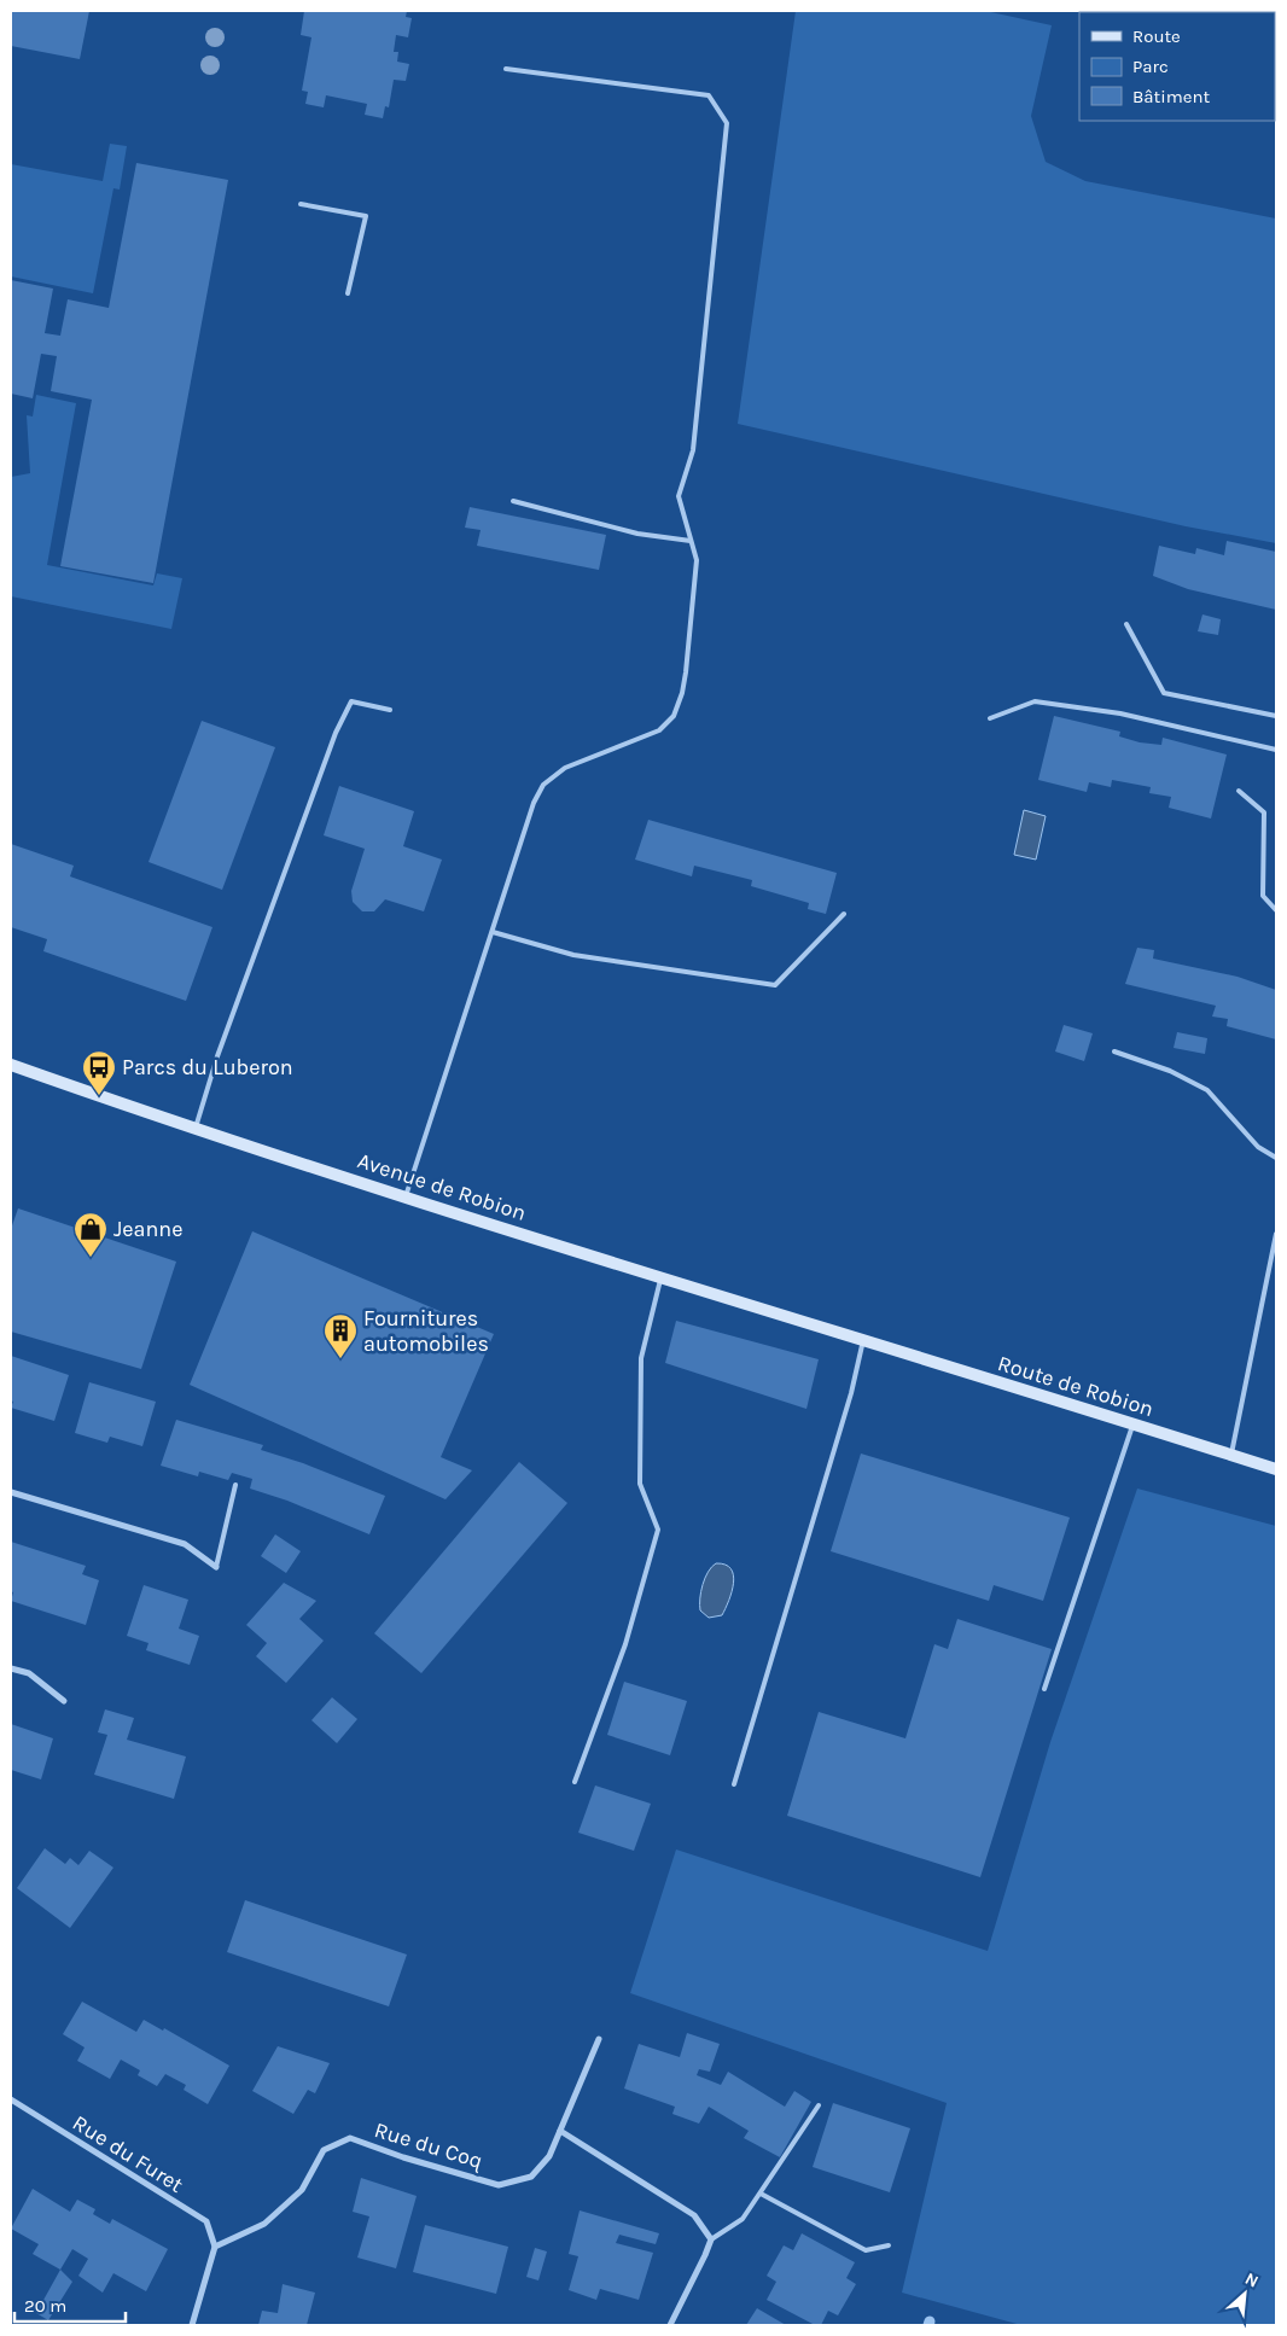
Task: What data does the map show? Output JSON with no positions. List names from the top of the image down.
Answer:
{
  "streets": {
    "main road": ["Avenue de Robion", "Route de Robion"],
    "street": ["Rue du Coq", "Rue du Furet"]
  },
  "crossings": [
    ["Avenue de Robion", "Route de Robion"],
    ["Rue du Coq", "Rue du Furet"]
  ],
  "places": {
    "bus stop": ["Parcs du Luberon"],
    "shop": ["Jeanne"],
    "building": ["Fournitures automobiles"]
  },
  "legend": ["Route", "Parc", "Bâtiment"],
  "scale_bar": "20 m",
  "north": "top right"
}
